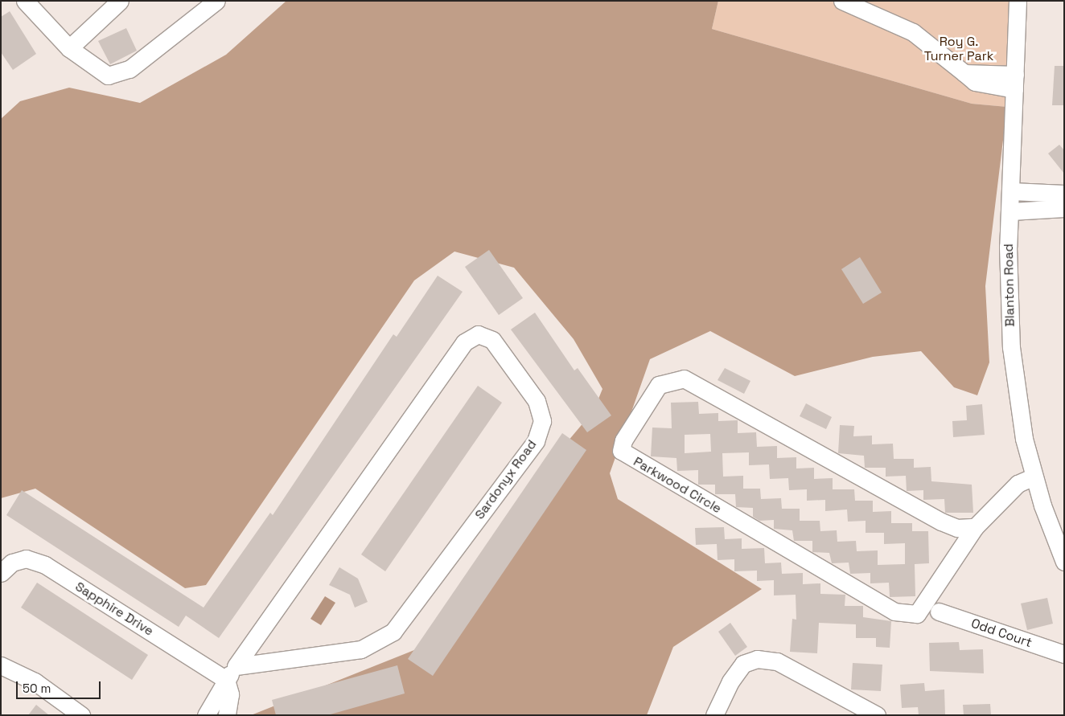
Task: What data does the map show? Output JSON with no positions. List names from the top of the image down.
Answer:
{
  "streets": {
    "street": [
      "Blanton Road",
      "Sardonyx Road",
      "Parkwood Circle",
      "Sapphire Drive",
      "Odd Court"
    ]
  },
  "crossings": [
    ["Blanton Road", "Parkwood Circle"],
    ["Sardonyx Road", "Sapphire Drive"]
  ],
  "parks": ["Roy G. Turner Park"],
  "scale_bar": "50 m"
}
